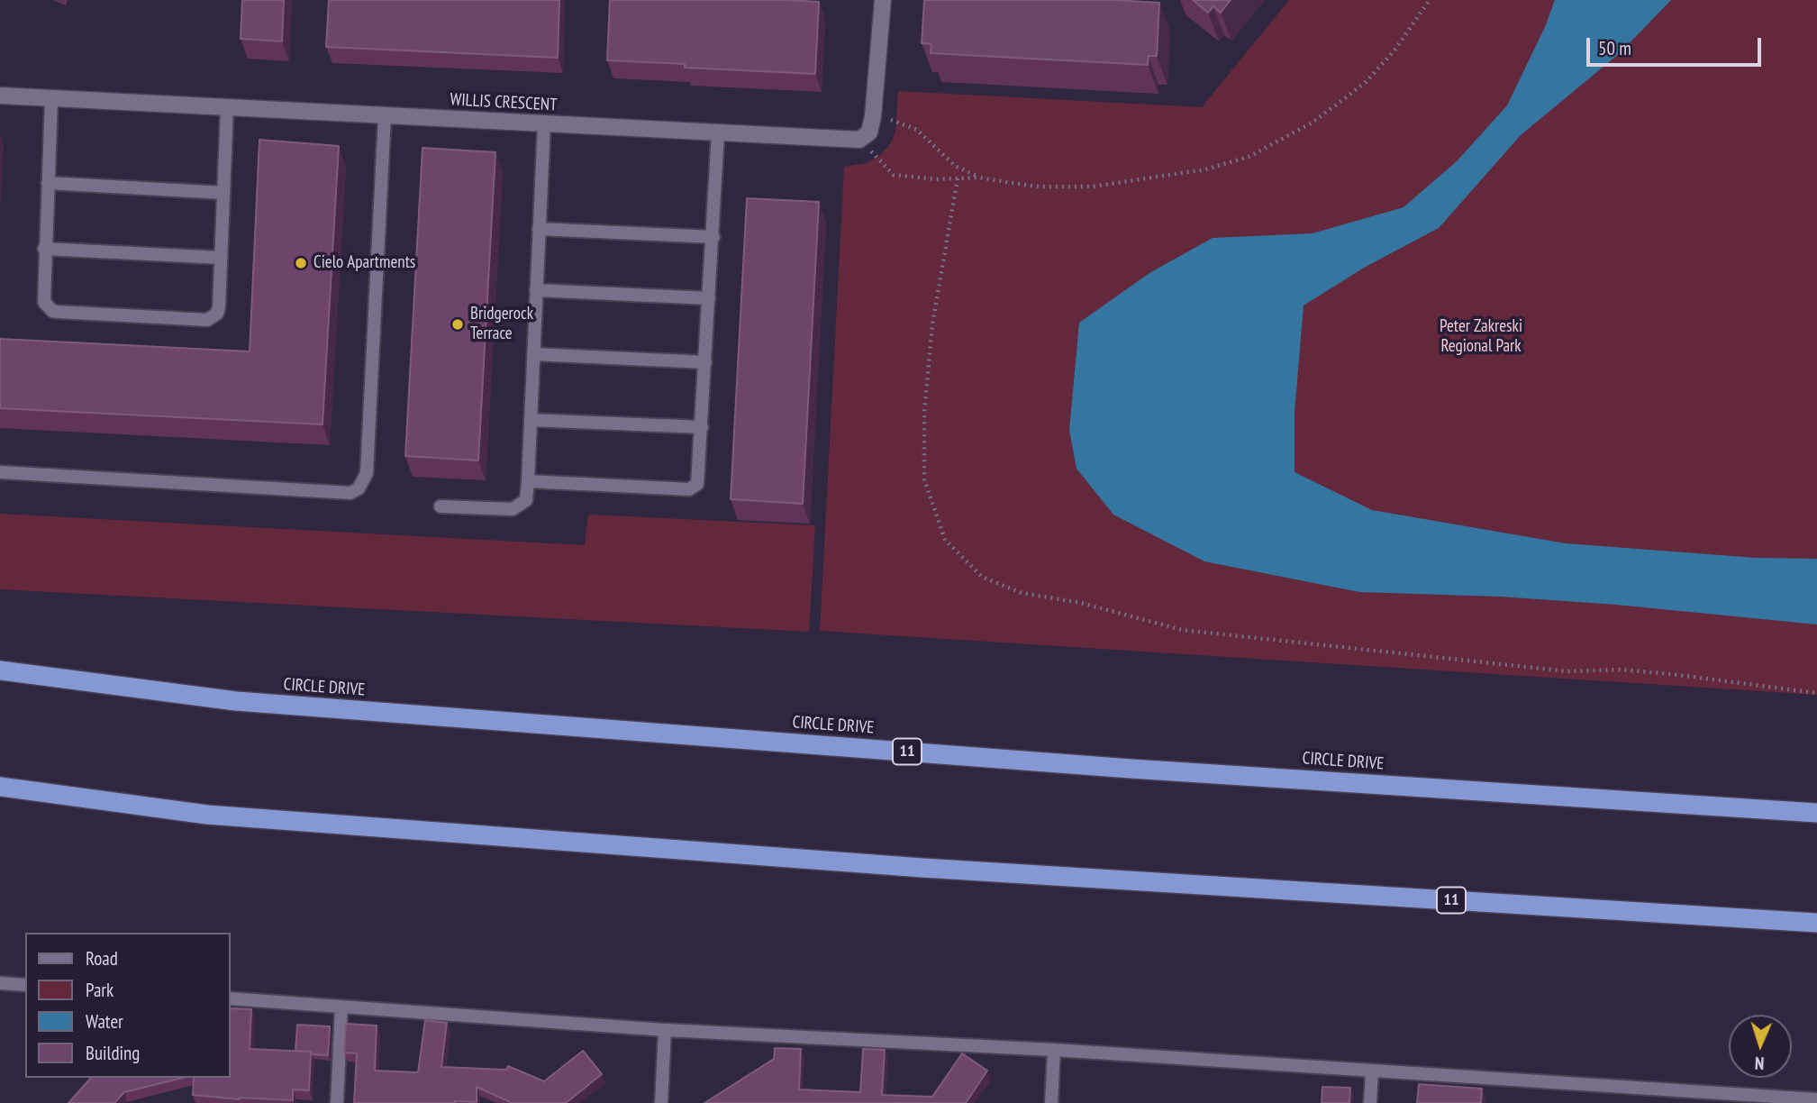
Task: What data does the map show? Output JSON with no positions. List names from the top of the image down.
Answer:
{
  "streets": {
    "highway": ["CIRCLE DRIVE", "11"],
    "street": ["WILLIS CRESCENT"]
  },
  "parks": ["Peter Zakreski Regional Park"],
  "places": ["Cielo Apartments", "Bridgerock Terrace"],
  "legend": [
    "Road",
    "Park",
    "Water",
    "Building"
  ],
  "scale_bar": "50 m",
  "north": "bottom"
}
